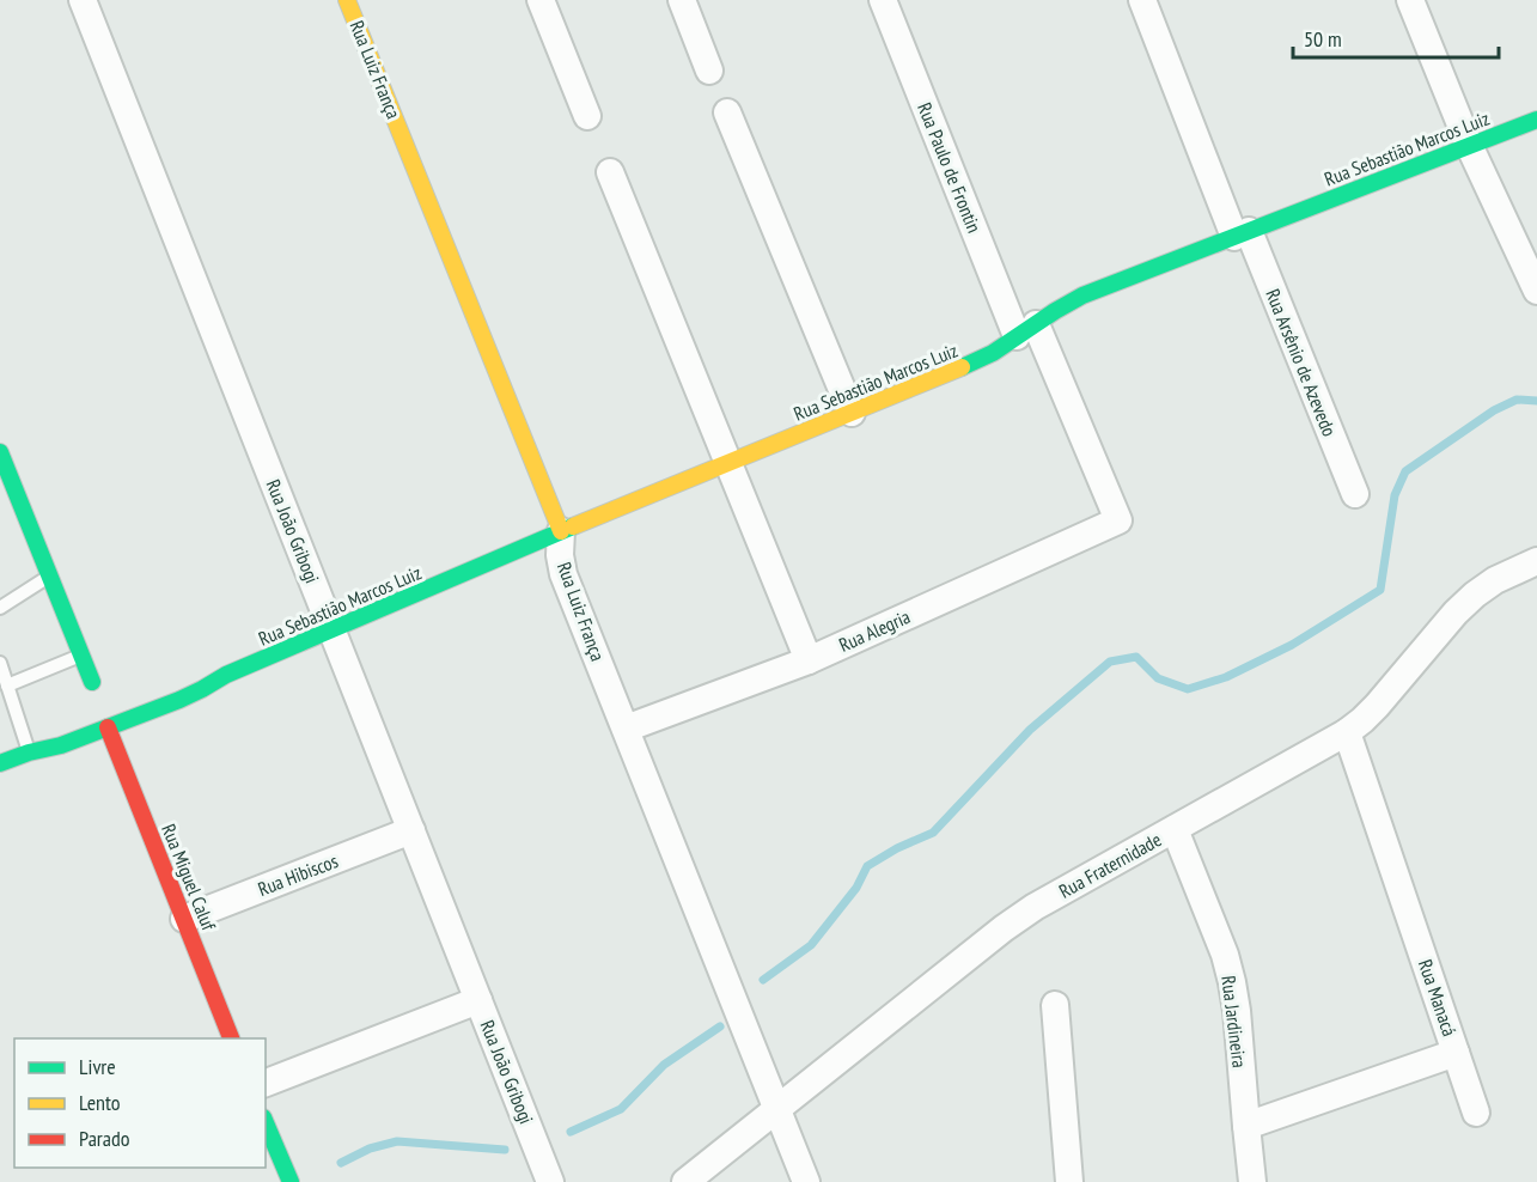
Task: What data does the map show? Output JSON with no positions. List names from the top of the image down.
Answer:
{
  "streets": {
    "main road": ["Rua Luiz França", "Rua Sebastião Marcos Luiz", "Rua Miguel Caluf"],
    "street": [
      "Rua Paulo de Frontin",
      "Rua Arsênio de Azevedo",
      "Rua João Gribogi",
      "Rua Alegria",
      "Rua Fraternidade",
      "Rua Hibiscos",
      "Rua Manacá",
      "Rua Jardineira"
    ]
  },
  "crossings": [
    ["Rua Luiz França", "Rua Sebastião Marcos Luiz"],
    ["Rua Luiz França", "Rua Alegria"],
    ["Rua Luiz França", "Rua Fraternidade"],
    ["Rua Sebastião Marcos Luiz", "Rua Paulo de Frontin"],
    ["Rua Sebastião Marcos Luiz", "Rua Arsênio de Azevedo"],
    ["Rua Sebastião Marcos Luiz", "Rua João Gribogi"],
    ["Rua Sebastião Marcos Luiz", "Rua Miguel Caluf"],
    ["Rua Paulo de Frontin", "Rua Alegria"],
    ["Rua João Gribogi", "Rua Hibiscos"],
    ["Rua Fraternidade", "Rua Manacá"],
    ["Rua Fraternidade", "Rua Jardineira"],
    ["Rua Hibiscos", "Rua Miguel Caluf"],
    ["Rua Manacá", "Rua Jardineira"]
  ],
  "legend": ["Livre", "Lento", "Parado"],
  "scale_bar": "50 m"
}
